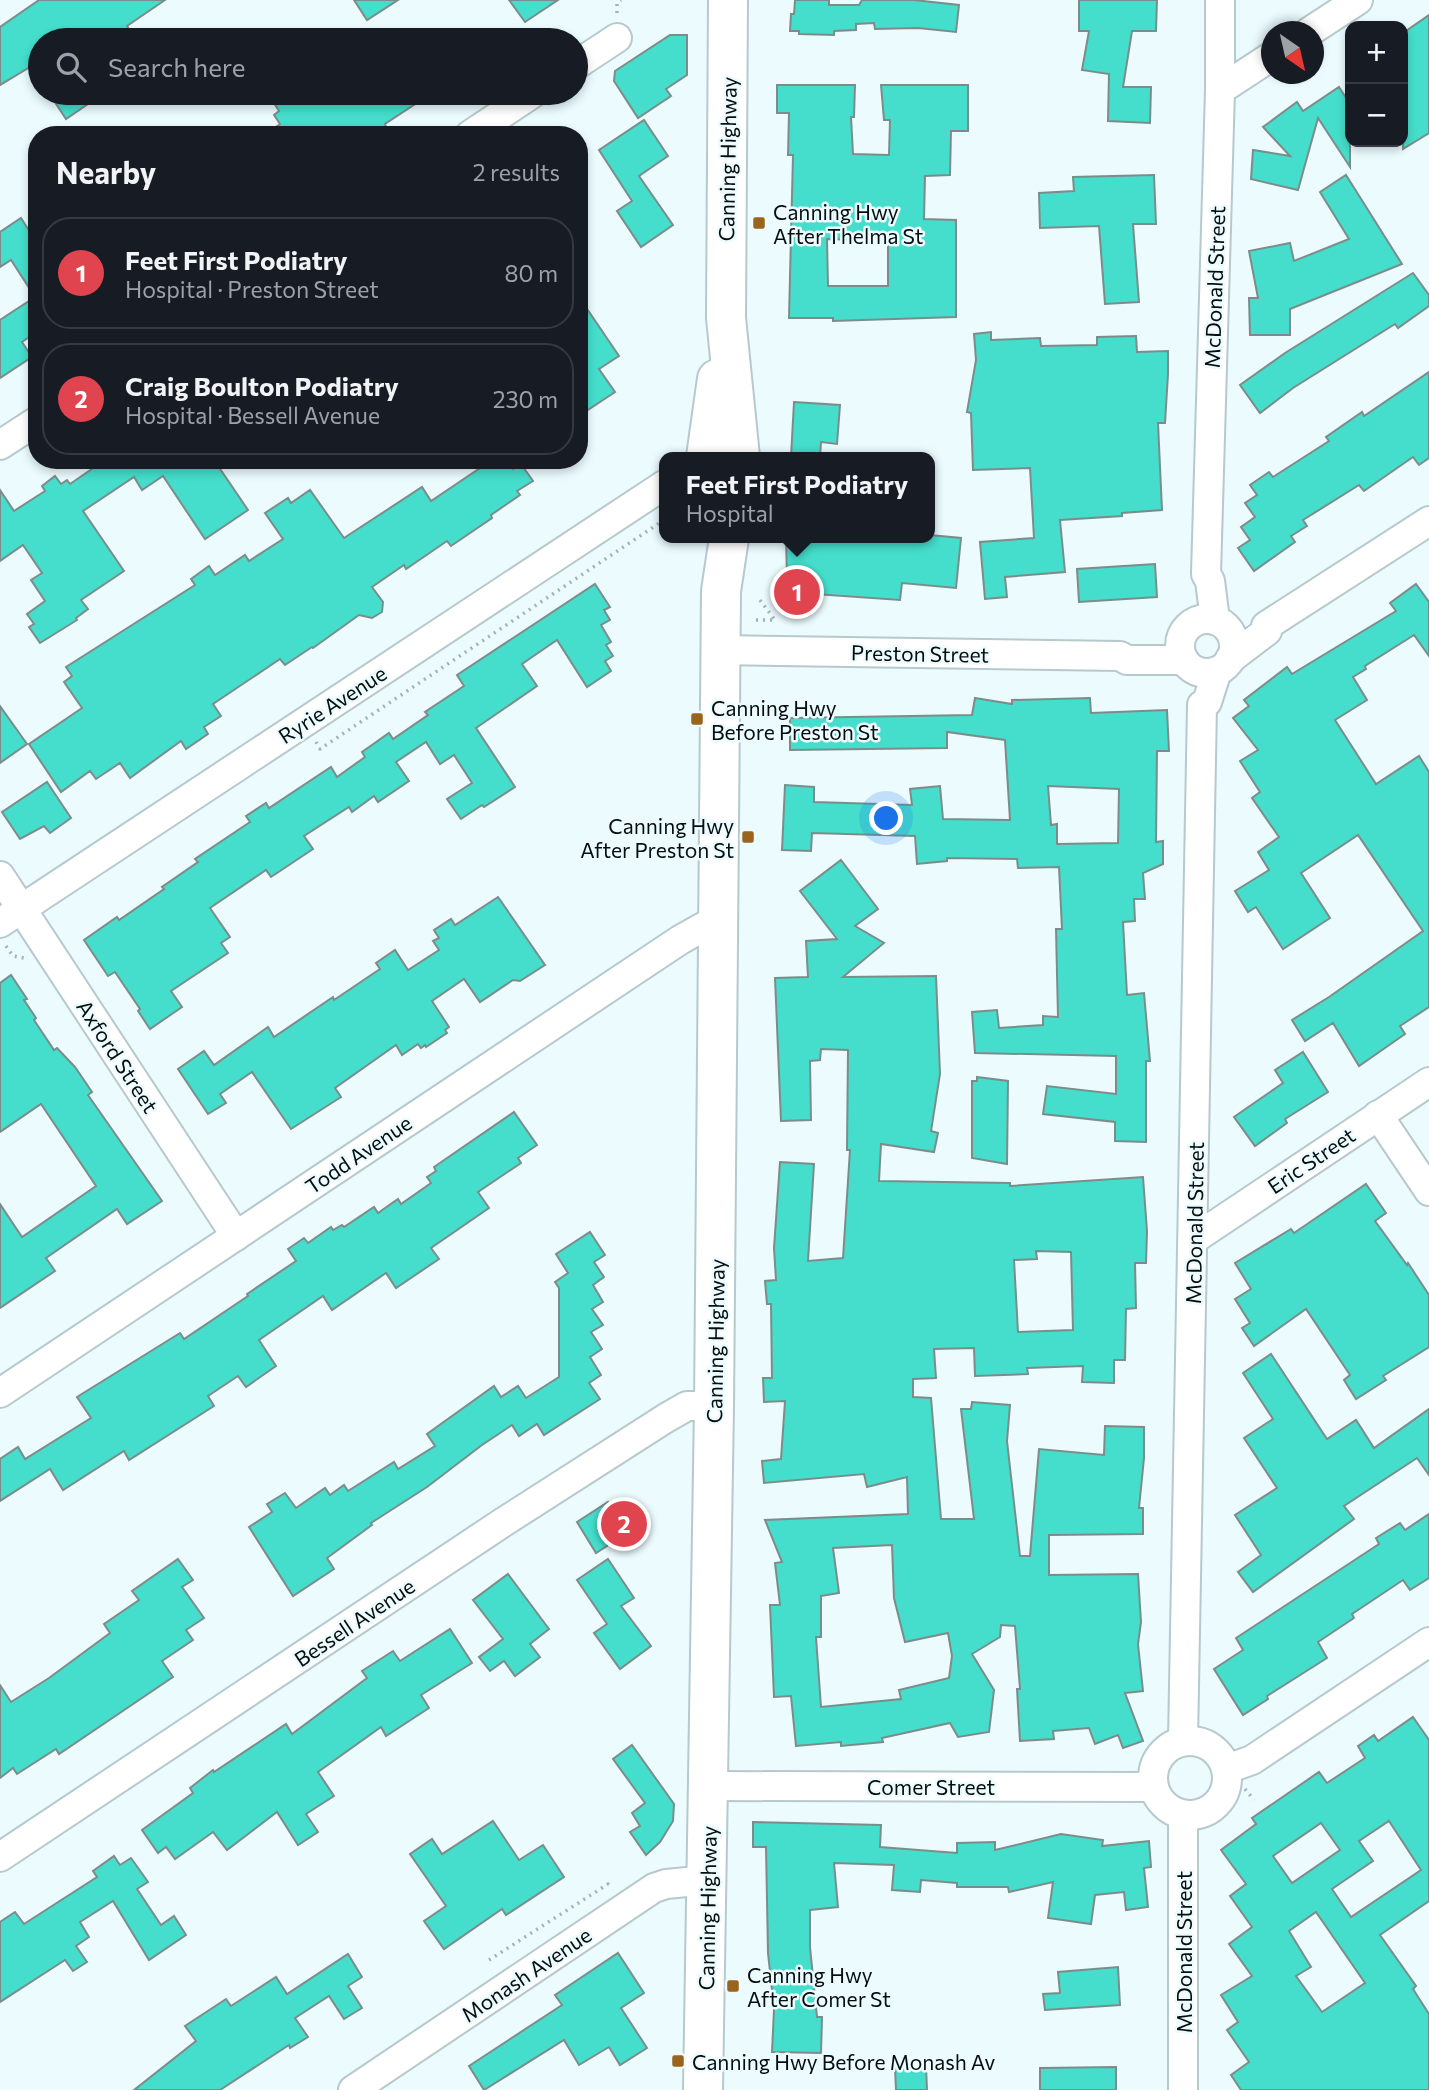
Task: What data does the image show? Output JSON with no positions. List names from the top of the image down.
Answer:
{
  "streets": {
    "highway": ["Canning Highway"],
    "street": [
      "McDonald Street",
      "Preston Street",
      "Ryrie Avenue",
      "Axford Street",
      "Todd Avenue",
      "Eric Street",
      "Bessell Avenue",
      "Comer Street",
      "Monash Avenue"
    ]
  },
  "crossings": [
    ["Canning Highway", "Preston Street"],
    ["Canning Highway", "Todd Avenue"],
    ["Canning Highway", "Bessell Avenue"],
    ["Canning Highway", "Comer Street"],
    ["Canning Highway", "Monash Avenue"],
    ["McDonald Street", "Preston Street"],
    ["McDonald Street", "Eric Street"],
    ["McDonald Street", "Comer Street"],
    ["Ryrie Avenue", "Axford Street"],
    ["Axford Street", "Todd Avenue"]
  ],
  "places": {
    "transit": [
      "Canning Hwy After Thelma St",
      "Canning Hwy Before Preston St",
      "Canning Hwy After Preston St",
      "Canning Hwy After Comer St",
      "Canning Hwy Before Monash Av"
    ]
  },
  "north": "bottom right",
  "page": {
    "map_buttons": ["+", "−"],
    "search": "Search here",
    "heading": ["Nearby", "2 results"],
    "list": [
      {
        "mark": "1",
        "name": "Feet First Podiatry",
        "note": "Hospital · Preston Street",
        "value": "80 m"
      },
      {
        "mark": "2",
        "name": "Craig Boulton Podiatry",
        "note": "Hospital · Bessell Avenue",
        "value": "230 m"
      }
    ],
    "popup": ["Feet First Podiatry", "Hospital"],
    "pins": ["1", "2"]
  }
}
